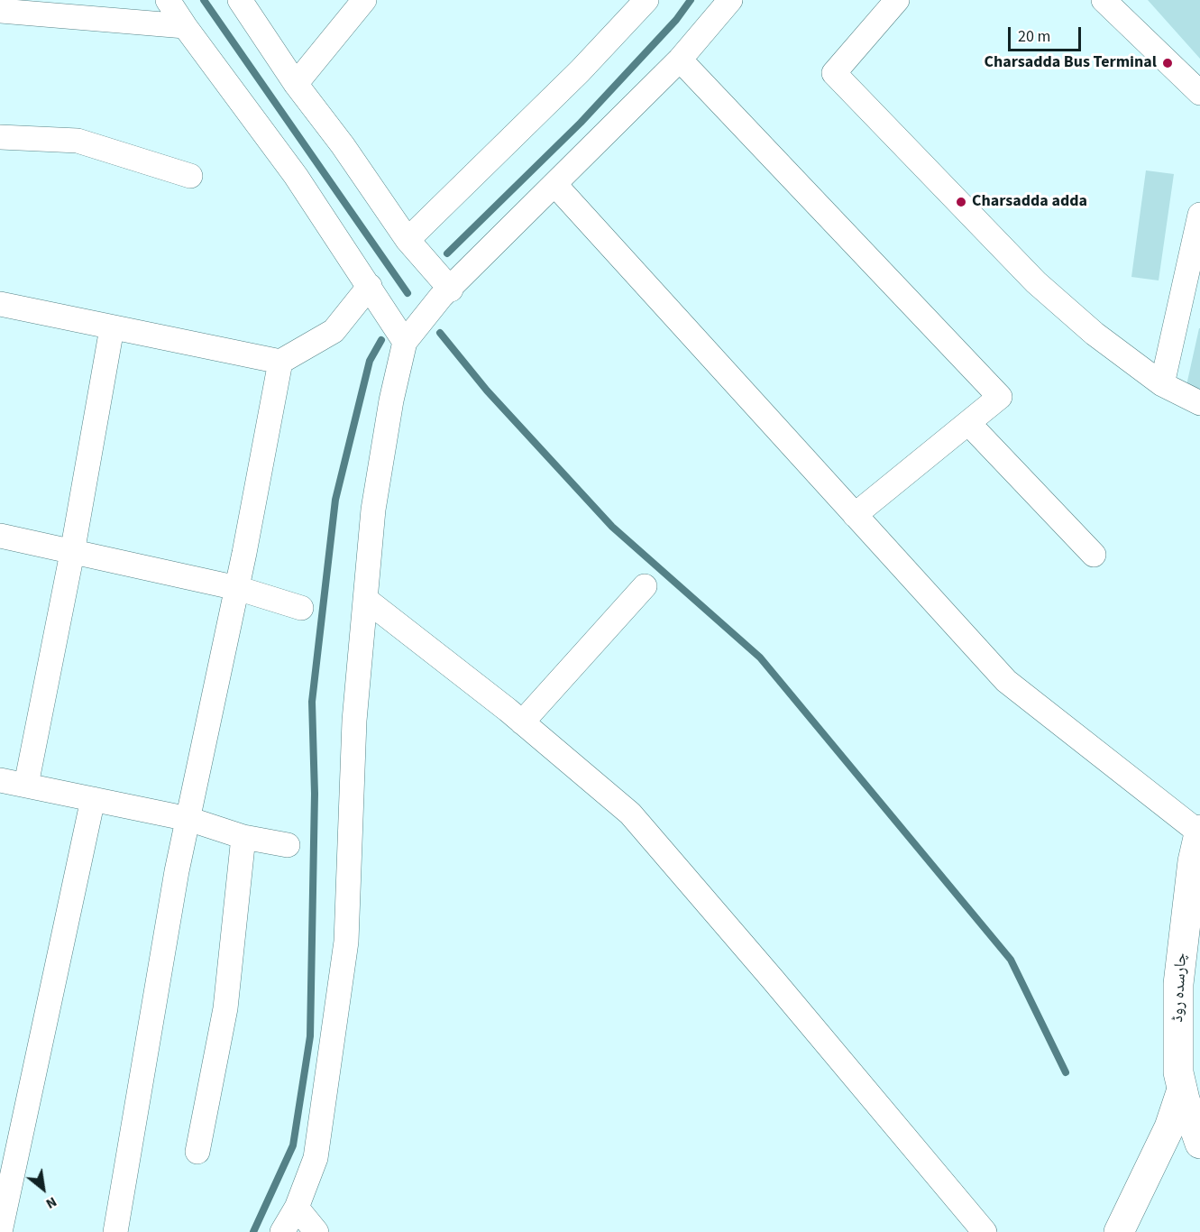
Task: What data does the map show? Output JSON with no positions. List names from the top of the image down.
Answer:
{
  "streets": {
    "main road": ["چارسدہ روڈ"]
  },
  "places": ["Charsadda Bus Terminal", "Charsadda adda"],
  "scale_bar": "20 m",
  "north": "bottom right"
}
